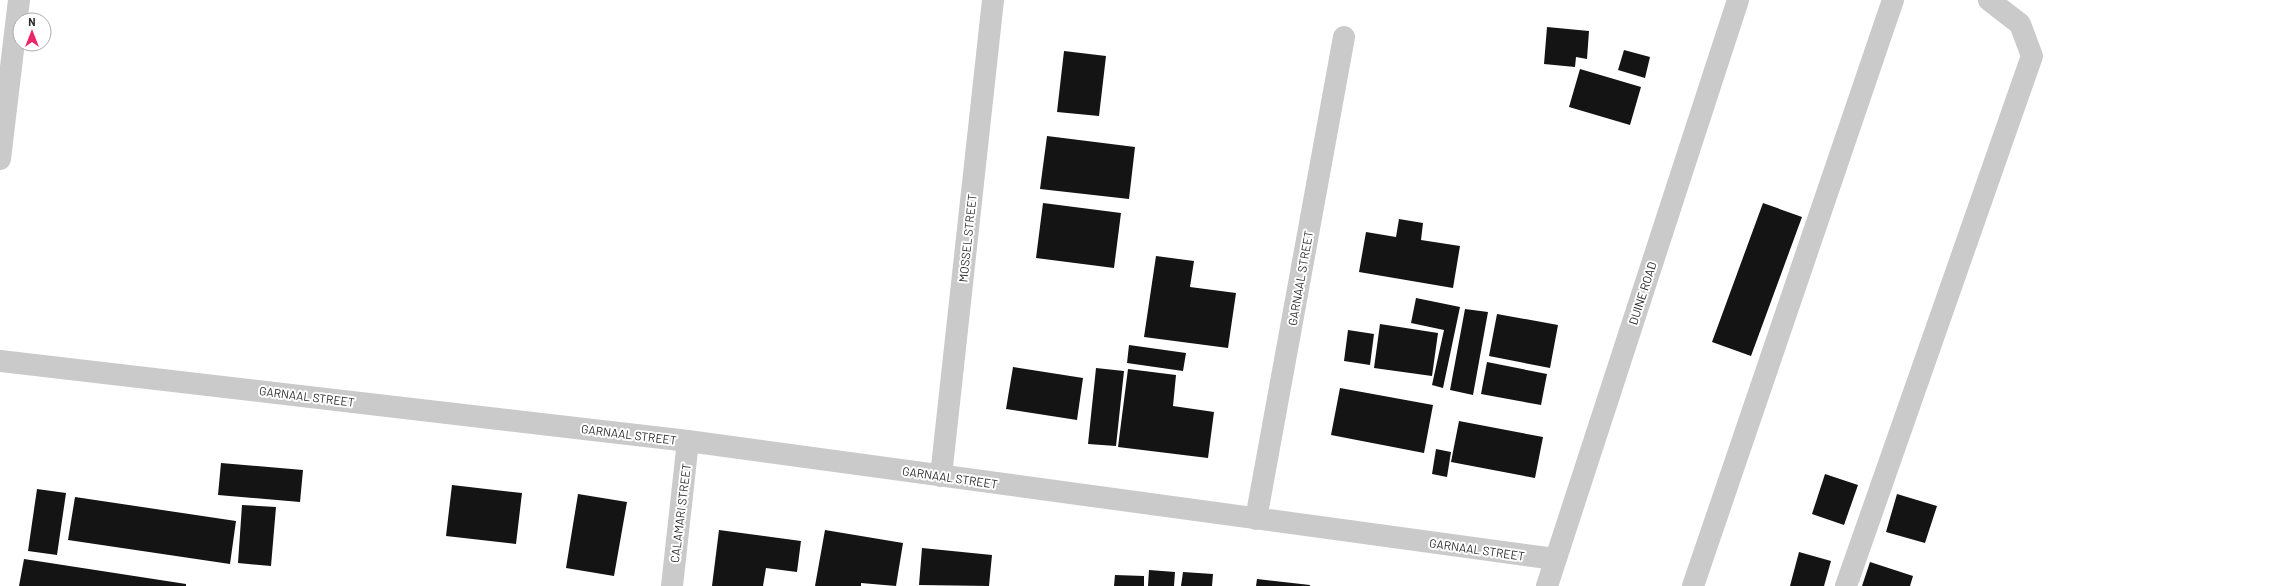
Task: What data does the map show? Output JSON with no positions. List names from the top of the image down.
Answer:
{
  "streets": {
    "street": [
      "MOSSEL STREET",
      "GARNAAL STREET",
      "DUINE ROAD",
      "CALAMARI STREET"
    ]
  },
  "crossings": [
    ["MOSSEL STREET", "GARNAAL STREET"],
    ["GARNAAL STREET", "DUINE ROAD"],
    ["GARNAAL STREET", "CALAMARI STREET"]
  ],
  "north": "top"
}
